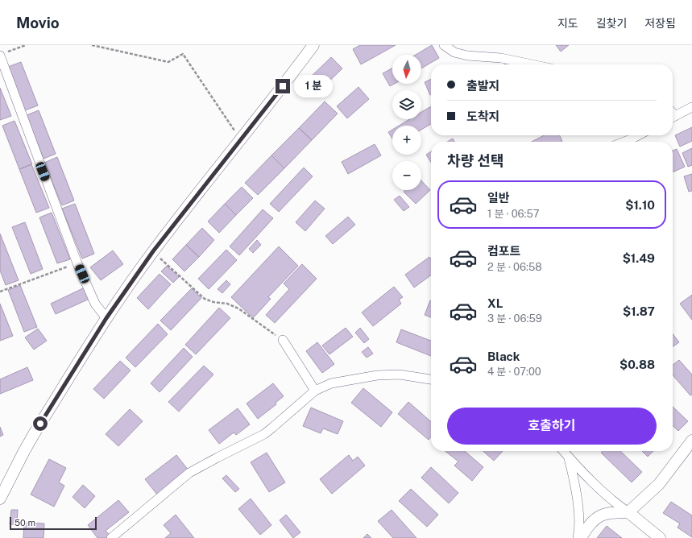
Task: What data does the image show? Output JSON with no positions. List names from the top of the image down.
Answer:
{
  "scale_bar": "50 m",
  "north": "bottom",
  "page": {
    "header": "Movio",
    "nav": ["지도", "길찾기", "저장됨"],
    "map_buttons": ["+", "−"],
    "banner": ["출발지", "도착지"],
    "bubble": "1 분",
    "heading": "차량 선택",
    "list": [
      {
        "name": "일반",
        "note": "1 분 · 06:57",
        "value": "$1.10"
      },
      {
        "name": "컴포트",
        "note": "2 분 · 06:58",
        "value": "$1.49"
      },
      {
        "name": "XL",
        "note": "3 분 · 06:59",
        "value": "$1.87"
      },
      {
        "name": "Black",
        "note": "4 분 · 07:00",
        "value": "$0.88"
      }
    ],
    "buttons": "호출하기",
    "scale": "50 m"
  }
}
